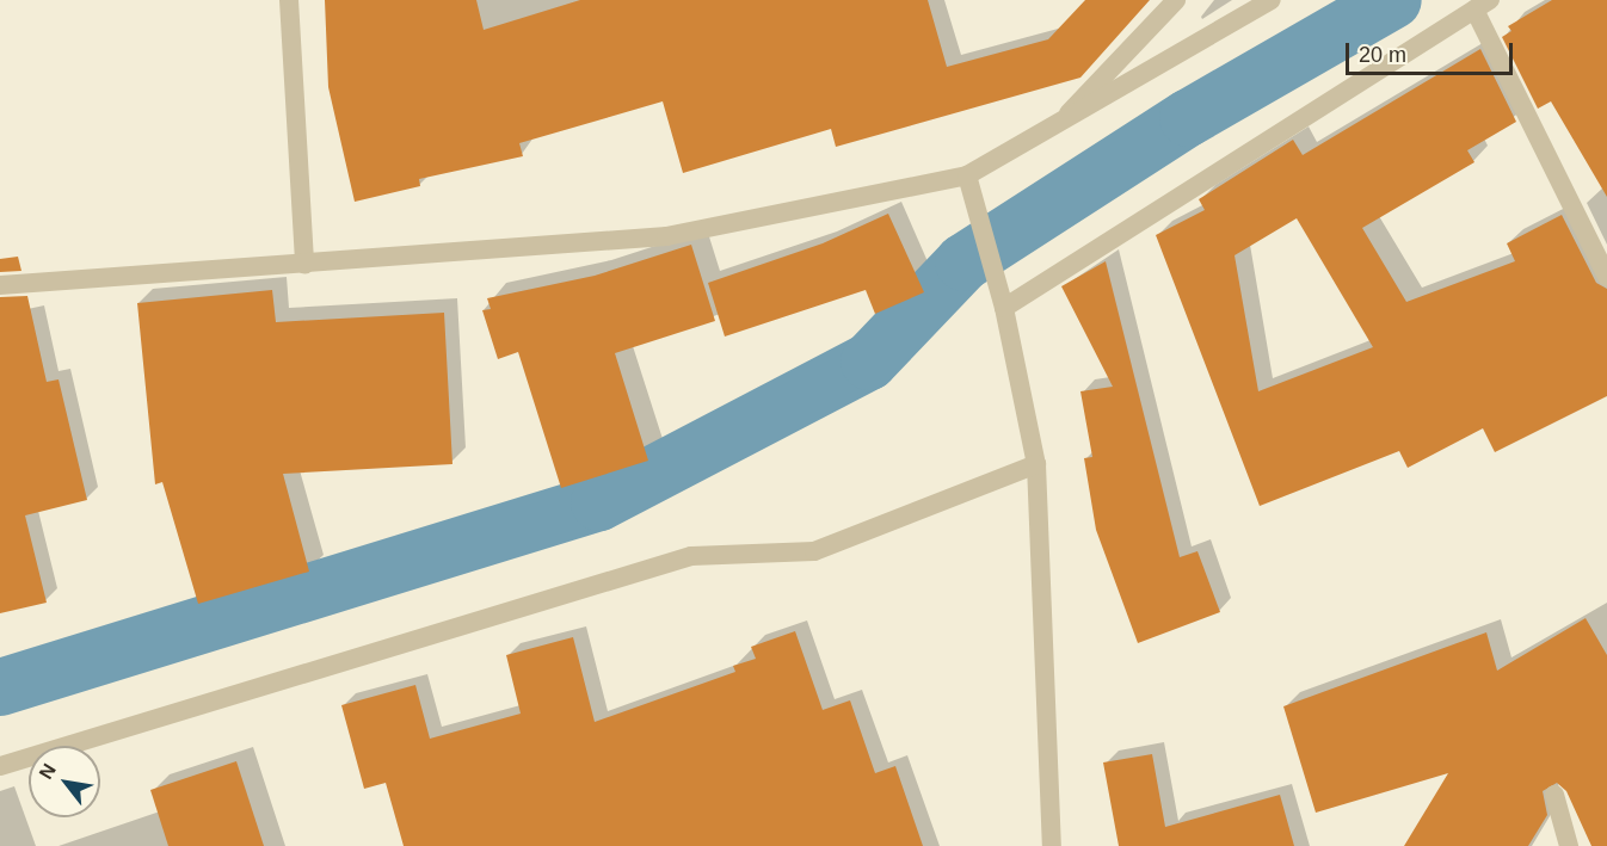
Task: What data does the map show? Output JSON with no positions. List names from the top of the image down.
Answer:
{
  "scale_bar": "20 m",
  "north": "top left"
}
